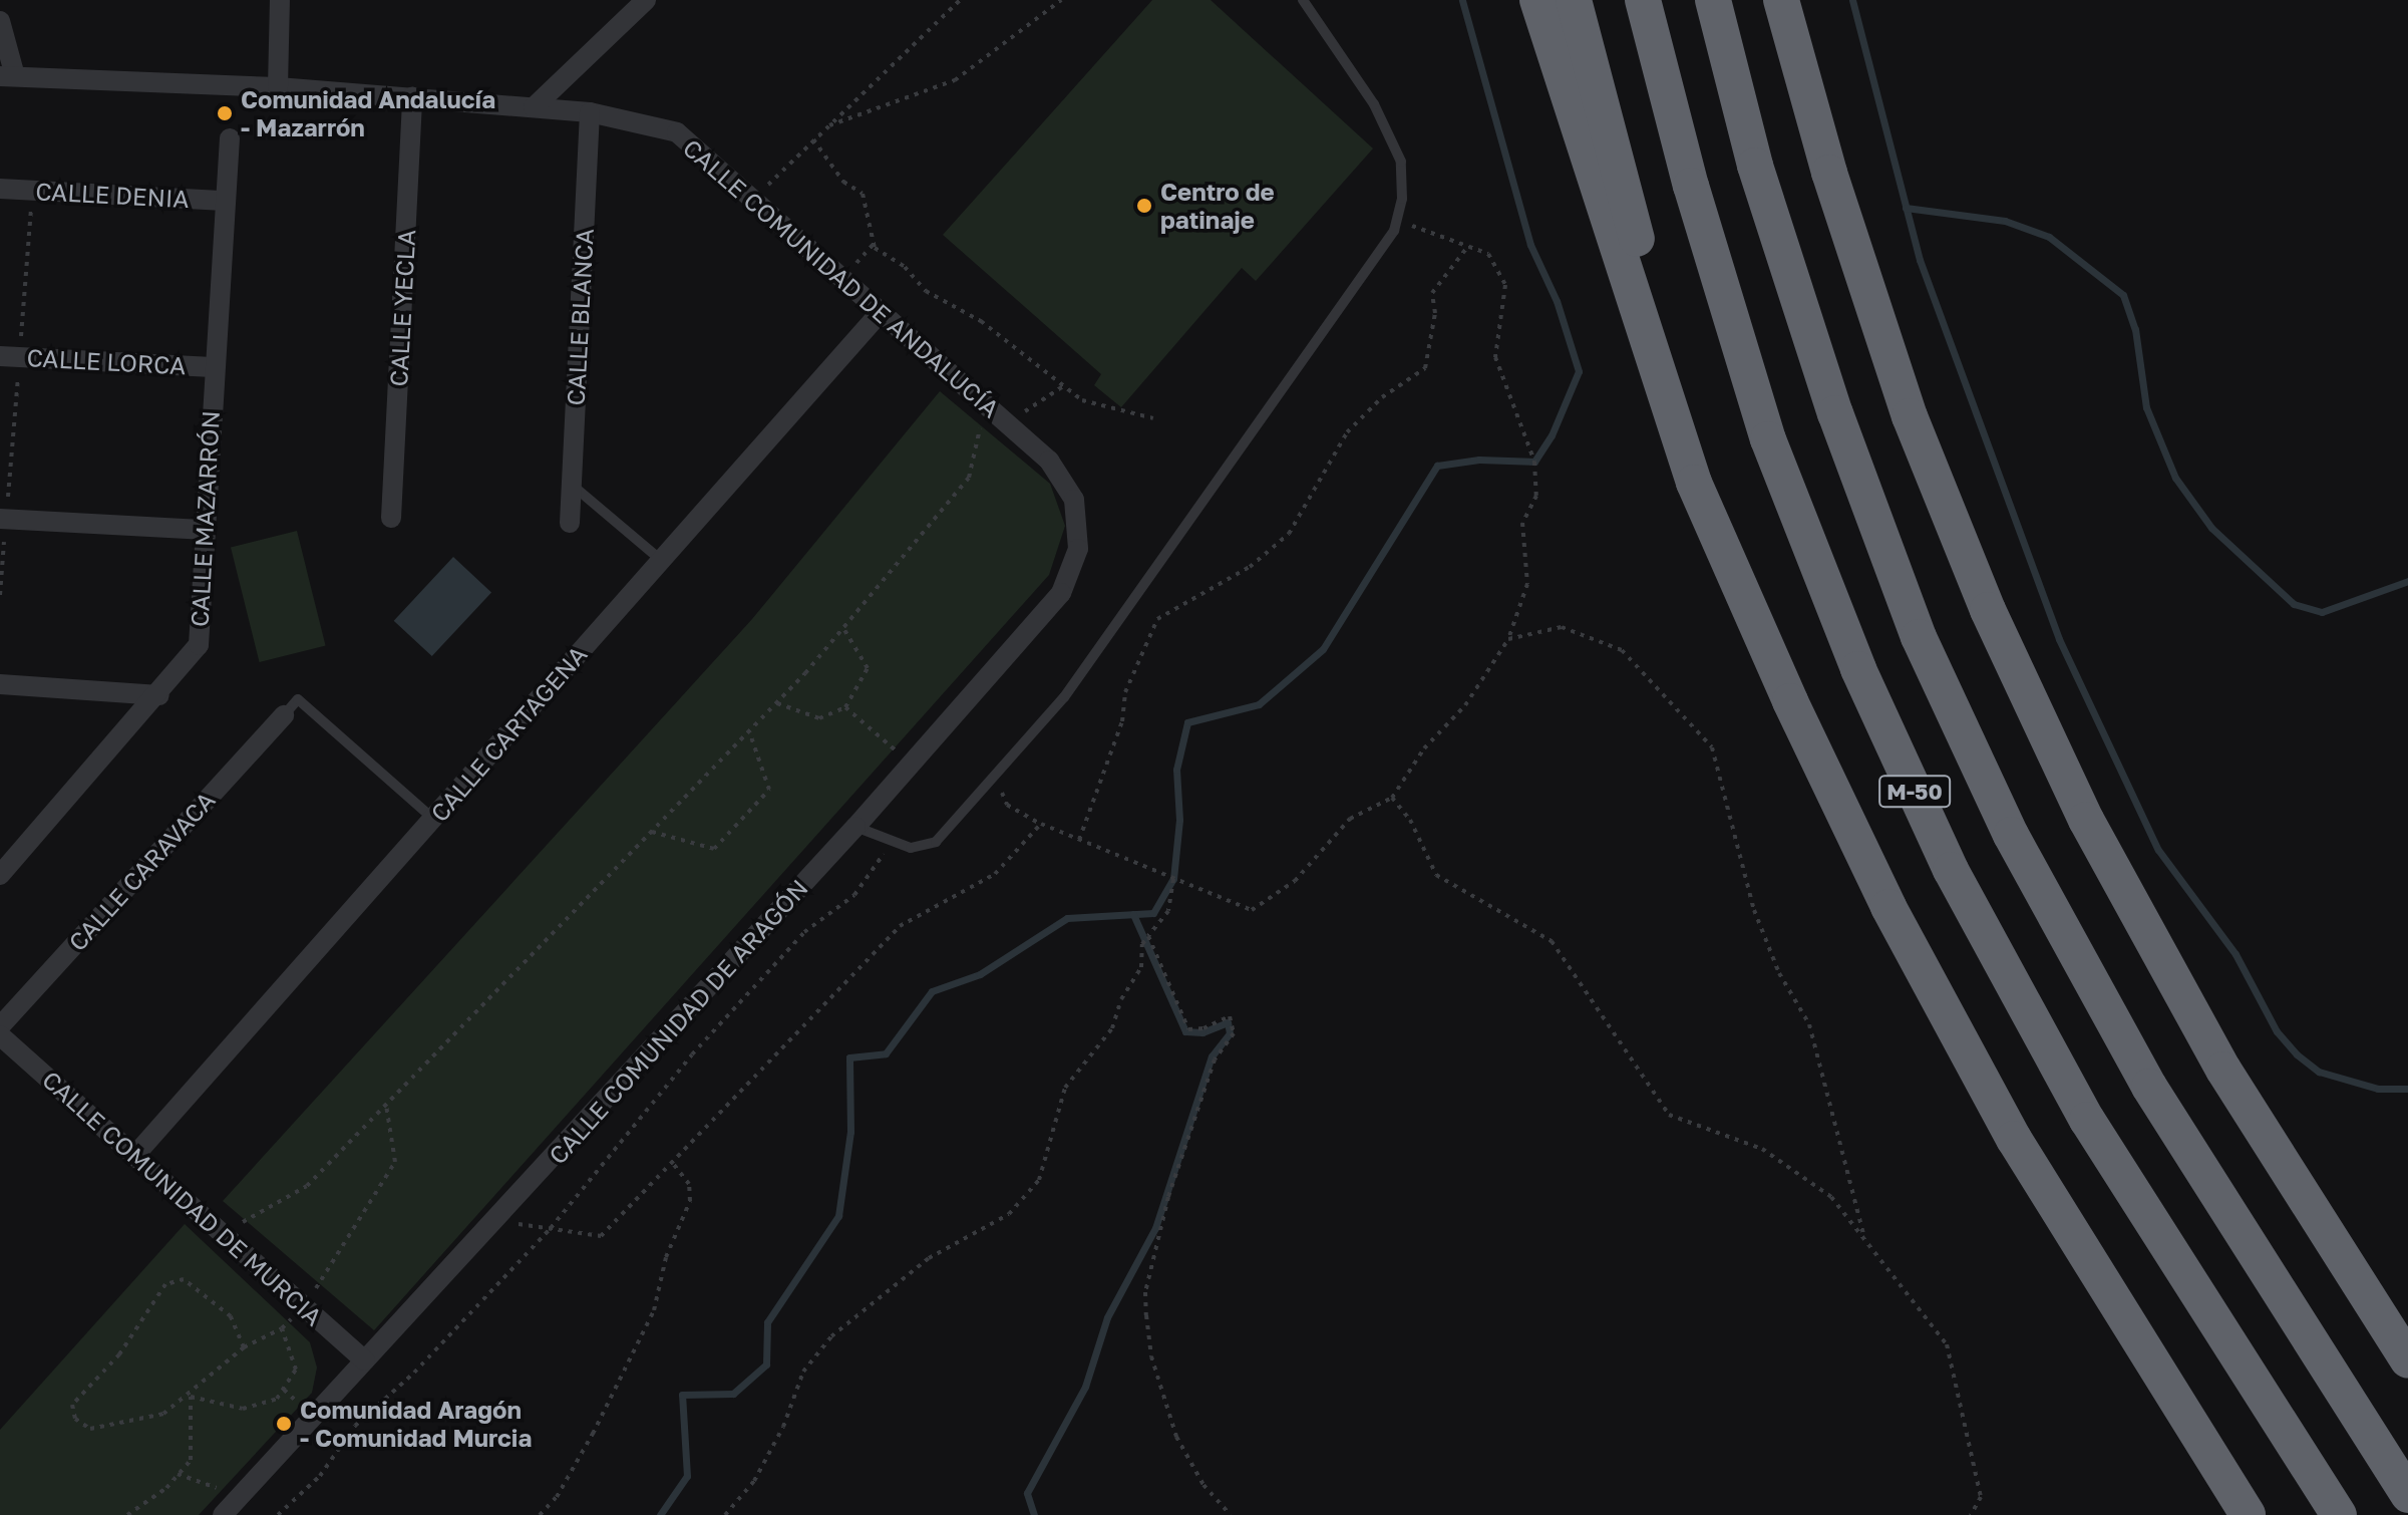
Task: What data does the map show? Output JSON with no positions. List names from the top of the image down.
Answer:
{
  "streets": {
    "highway": ["M-50"],
    "street": [
      "CALLE DENIA",
      "CALLE COMUNIDAD DE ANDALUCÍA",
      "CALLE YECLA",
      "CALLE BLANCA",
      "CALLE LORCA",
      "CALLE MAZARRÓN",
      "CALLE CARTAGENA",
      "CALLE CARAVACA",
      "CALLE COMUNIDAD DE ARAGÓN",
      "CALLE COMUNIDAD DE MURCIA"
    ]
  },
  "crossings": [
    ["CALLE DENIA", "CALLE MAZARRÓN"],
    ["CALLE COMUNIDAD DE ANDALUCÍA", "CALLE YECLA"],
    ["CALLE COMUNIDAD DE ANDALUCÍA", "CALLE BLANCA"],
    ["CALLE COMUNIDAD DE ANDALUCÍA", "CALLE CARTAGENA"],
    ["CALLE COMUNIDAD DE ANDALUCÍA", "CALLE COMUNIDAD DE ARAGÓN"],
    ["CALLE LORCA", "CALLE MAZARRÓN"],
    ["CALLE CARTAGENA", "CALLE COMUNIDAD DE MURCIA"],
    ["CALLE COMUNIDAD DE ARAGÓN", "CALLE COMUNIDAD DE MURCIA"]
  ],
  "places": ["Comunidad Andalucía - Mazarrón", "Centro de patinaje", "Comunidad Aragón - Comunidad Murcia"]
}
